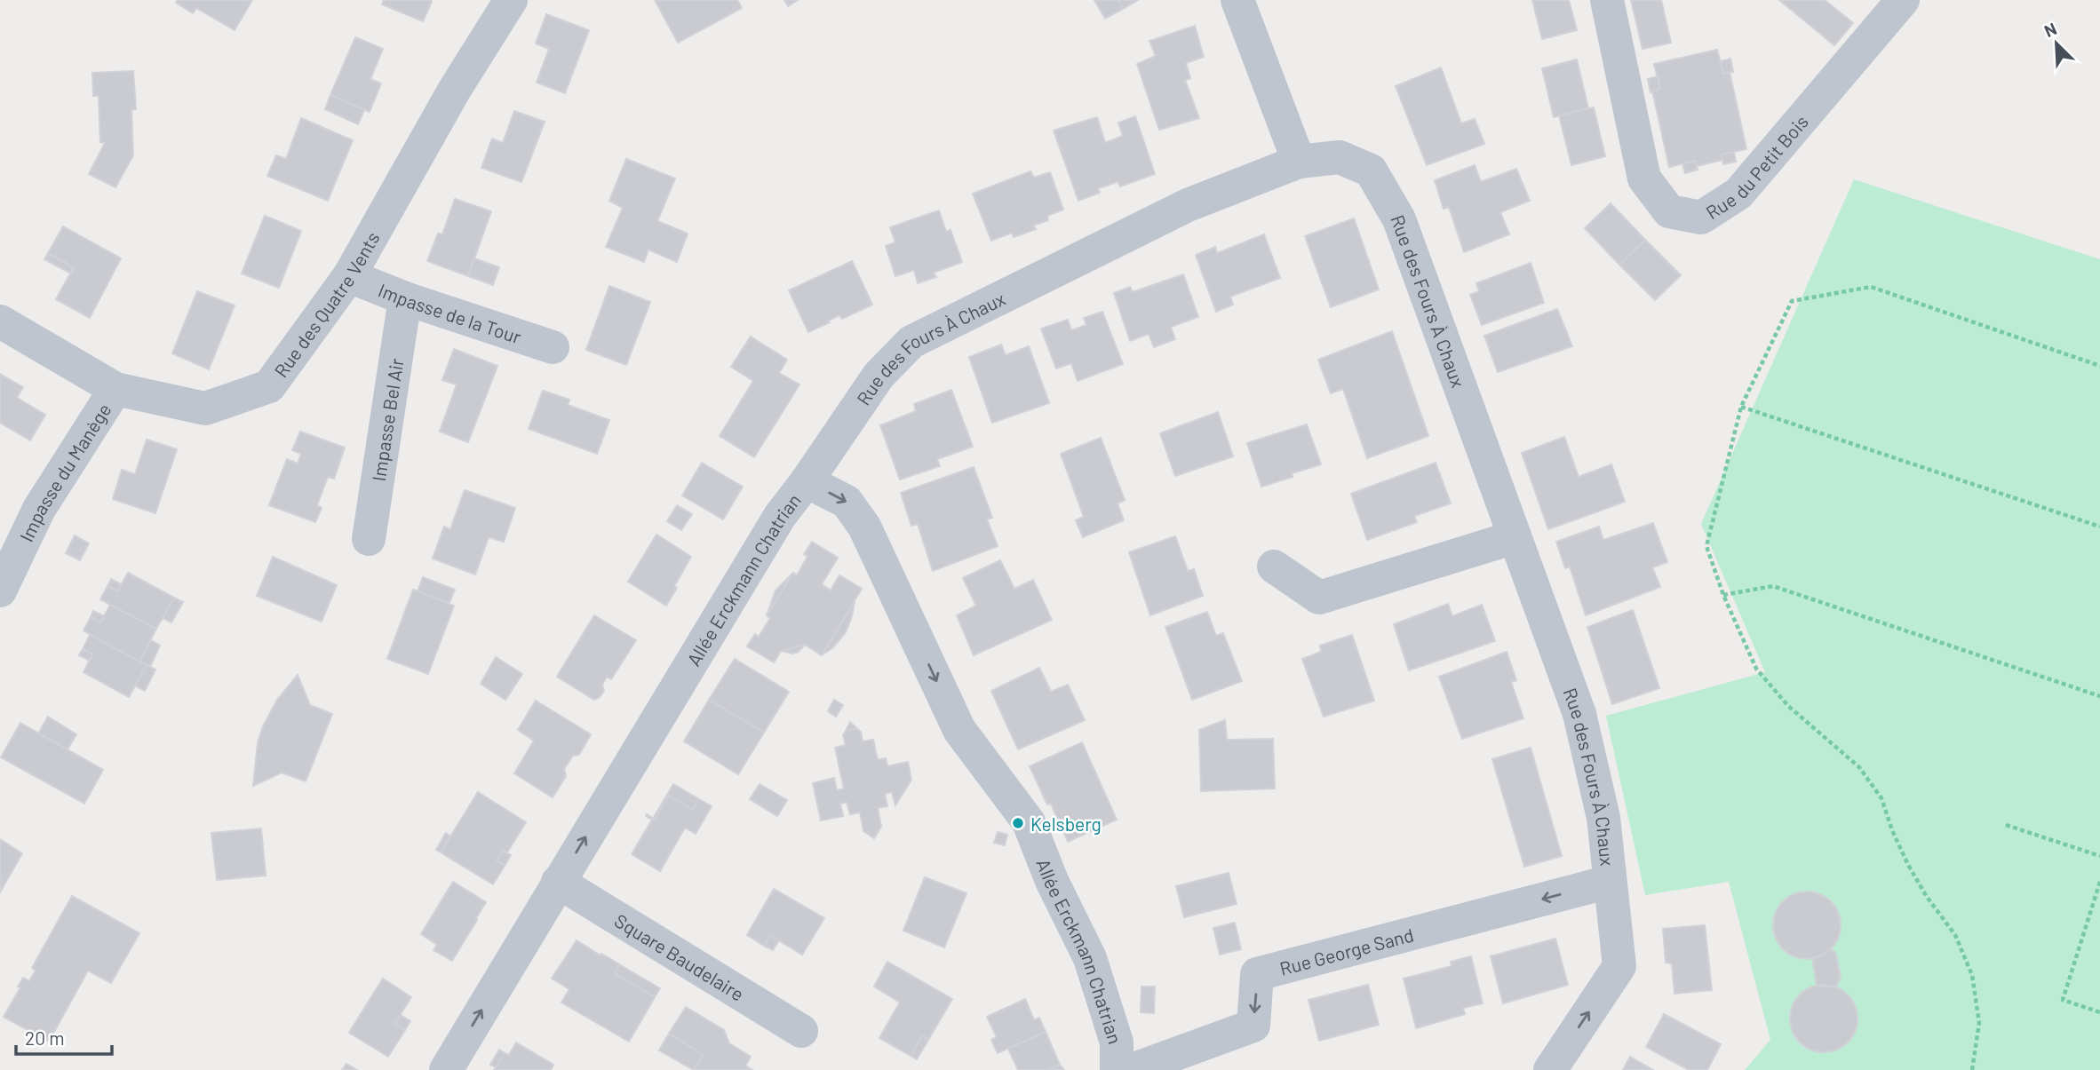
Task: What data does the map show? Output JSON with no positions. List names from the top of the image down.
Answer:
{
  "streets": {
    "street": [
      "Rue du Petit Bois",
      "Rue des Fours À Chaux",
      "Rue des Quatre Vents",
      "Impasse de la Tour",
      "Impasse Bel Air",
      "Impasse du Manège",
      "Allée Erckmann Chatrian",
      "Rue George Sand",
      "Square Baudelaire"
    ]
  },
  "crossings": [
    ["Rue des Fours À Chaux", "Allée Erckmann Chatrian"],
    ["Rue des Fours À Chaux", "Rue George Sand"],
    ["Rue des Quatre Vents", "Impasse de la Tour"],
    ["Rue des Quatre Vents", "Impasse du Manège"],
    ["Impasse de la Tour", "Impasse Bel Air"],
    ["Allée Erckmann Chatrian", "Square Baudelaire"]
  ],
  "one_way": ["Rue George Sand"],
  "places": ["Kelsberg"],
  "scale_bar": "20 m",
  "north": "top left"
}
